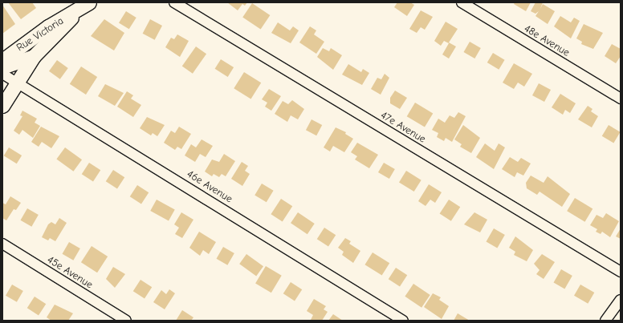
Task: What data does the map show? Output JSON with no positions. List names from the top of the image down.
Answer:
{
  "streets": {
    "main road": ["Rue Victoria"],
    "street": [
      "48e Avenue",
      "47e Avenue",
      "46e Avenue",
      "45e Avenue"
    ]
  }
}
